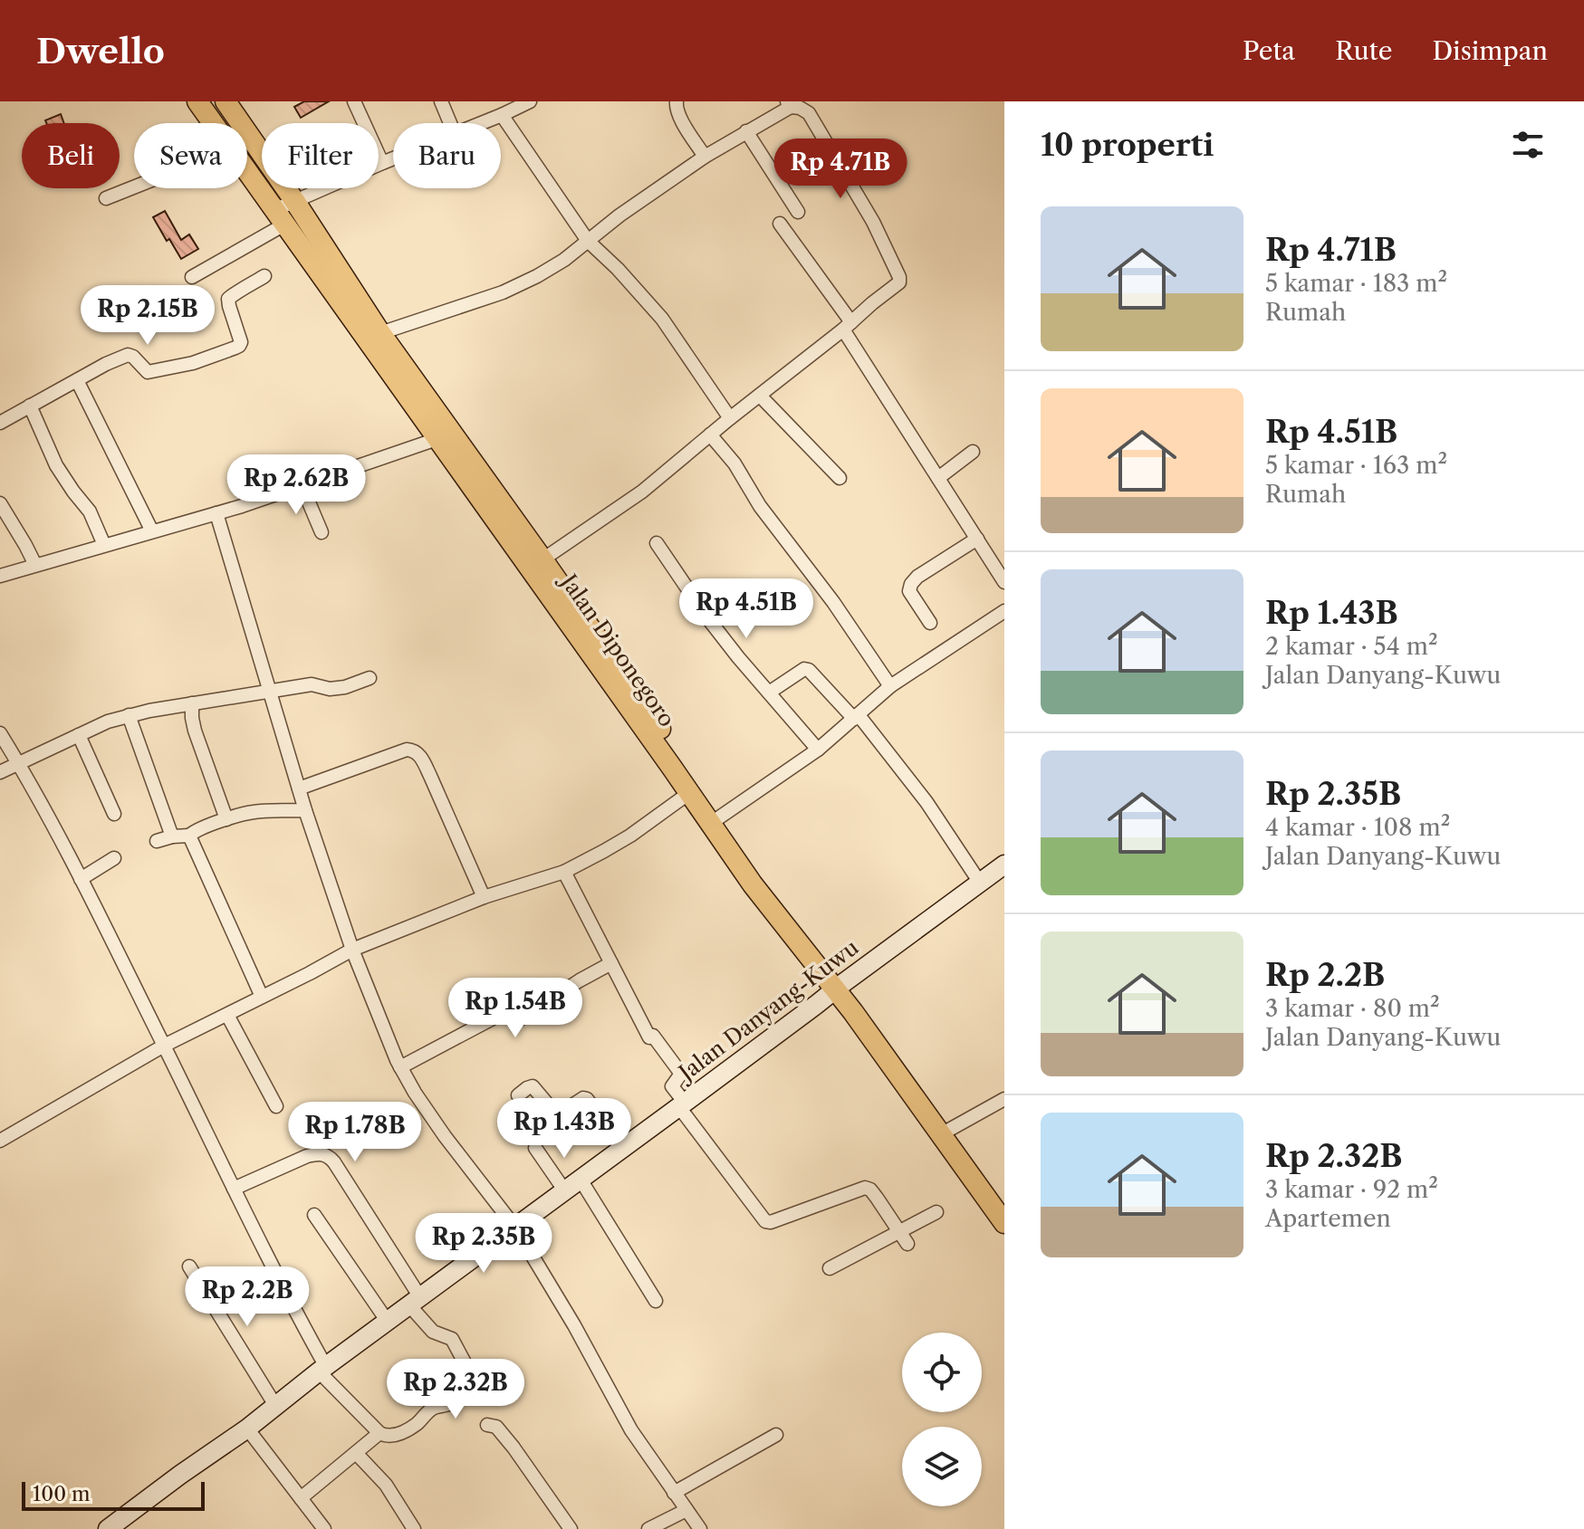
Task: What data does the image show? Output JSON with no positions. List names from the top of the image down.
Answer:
{
  "streets": {
    "main road": ["Jalan Diponegoro"],
    "street": ["Jalan Danyang-Kuwu"]
  },
  "crossings": [
    ["Jalan Diponegoro", "Jalan Danyang-Kuwu"]
  ],
  "scale_bar": "100 m",
  "page": {
    "header": "Dwello",
    "nav": ["Peta", "Rute", "Disimpan"],
    "heading": "10 properti",
    "chip": [
      "Beli",
      "Sewa",
      "Filter",
      "Baru"
    ],
    "price": [
      "Rp 4.71B",
      "Rp 2.15B",
      "Rp 2.62B",
      "Rp 4.51B",
      "Rp 1.54B",
      "Rp 1.43B",
      "Rp 1.78B",
      "Rp 2.35B",
      "Rp 2.2B",
      "Rp 2.32B"
    ],
    "list": [
      {
        "name": "Rp 4.71B",
        "note": "5 kamar · 183 m² · Rumah"
      },
      {
        "name": "Rp 4.51B",
        "note": "5 kamar · 163 m² · Rumah"
      },
      {
        "name": "Rp 1.43B",
        "note": "2 kamar · 54 m² · Jalan Danyang-Kuwu"
      },
      {
        "name": "Rp 2.35B",
        "note": "4 kamar · 108 m² · Jalan Danyang-Kuwu"
      },
      {
        "name": "Rp 2.2B",
        "note": "3 kamar · 80 m² · Jalan Danyang-Kuwu"
      },
      {
        "name": "Rp 2.32B",
        "note": "3 kamar · 92 m² · Apartemen"
      }
    ],
    "scale": "100 m"
  }
}
